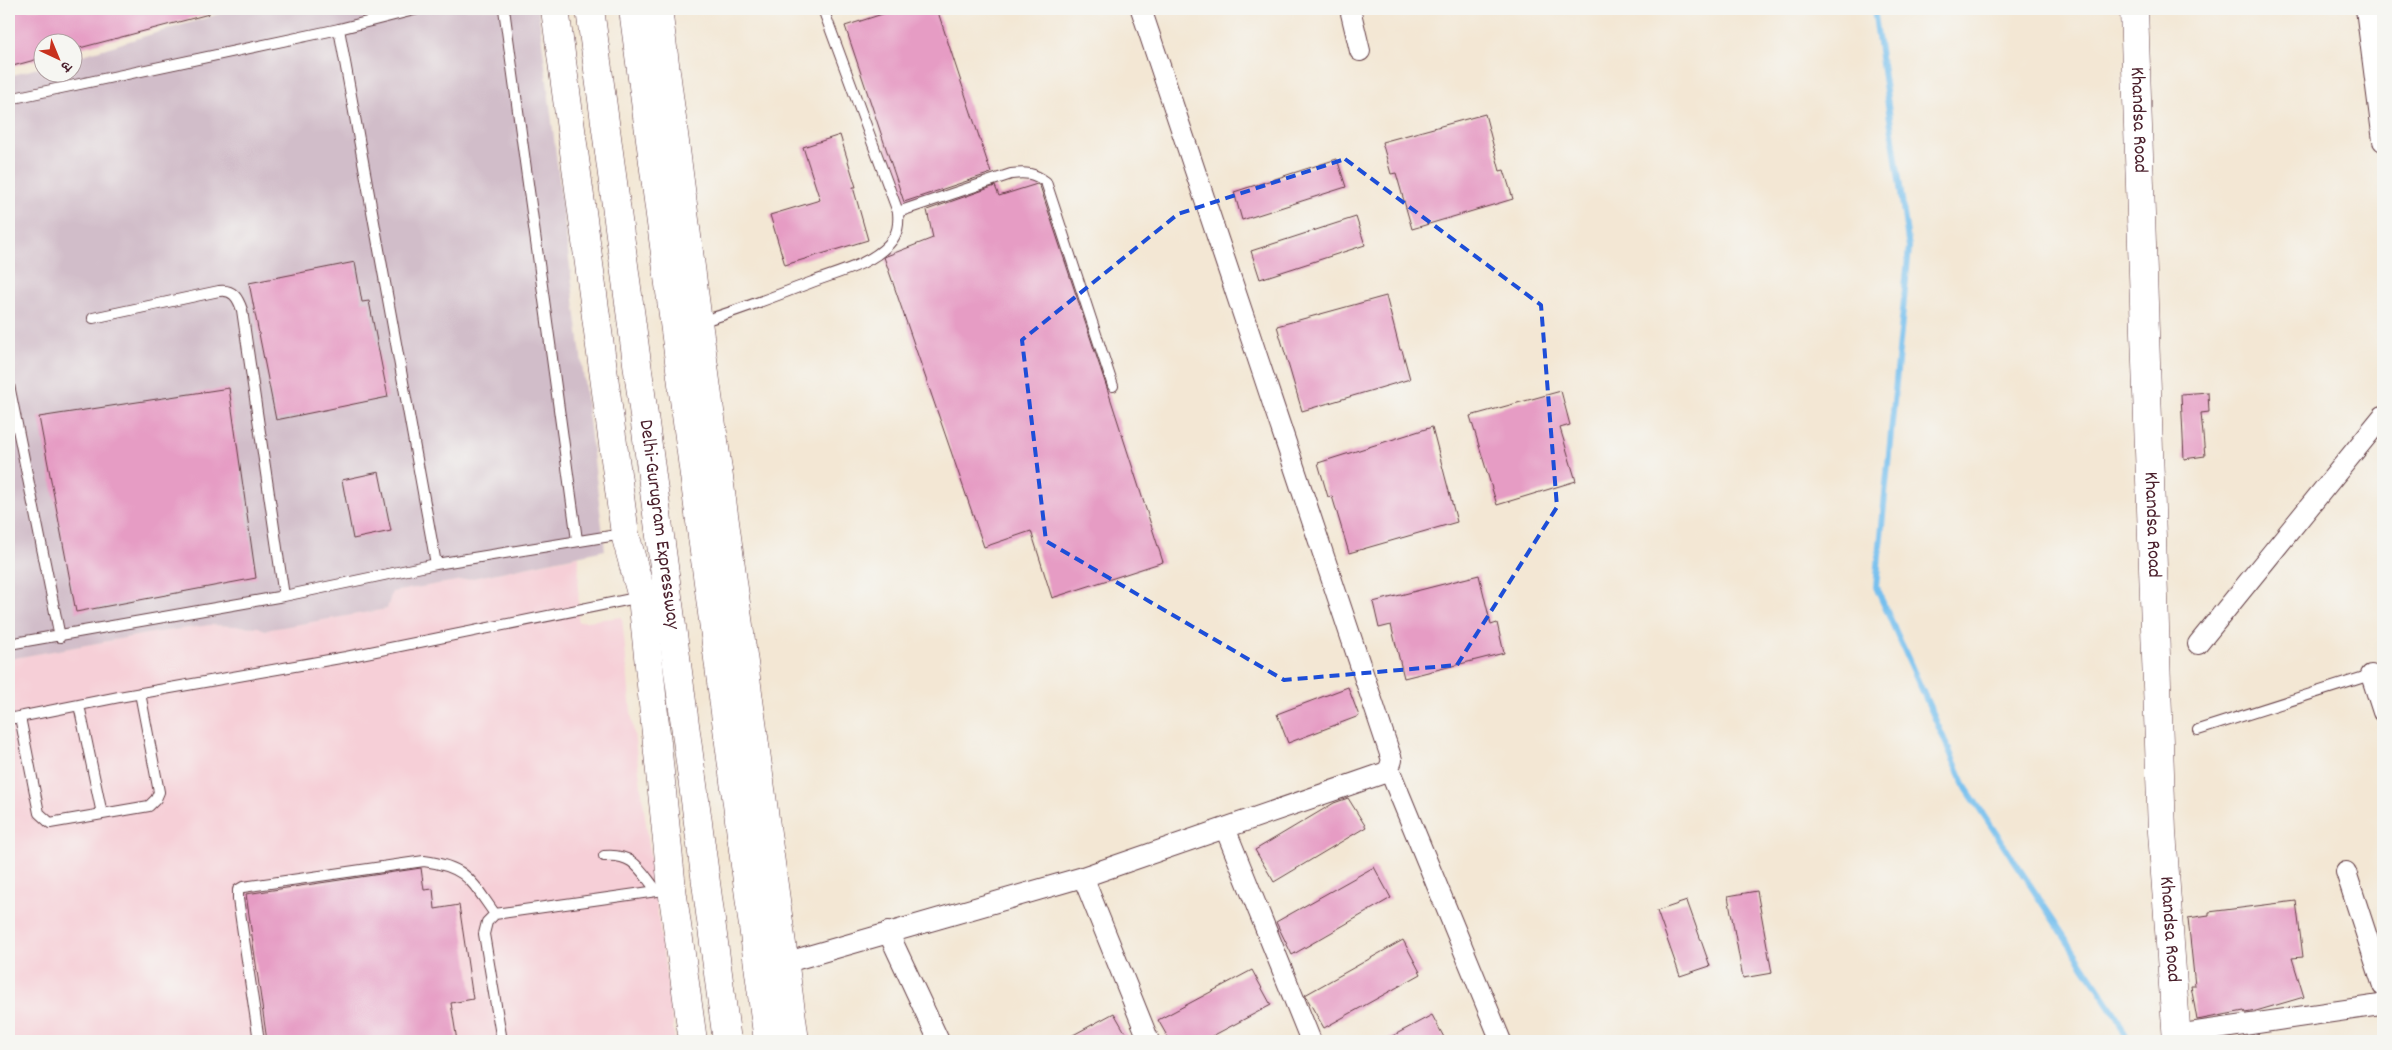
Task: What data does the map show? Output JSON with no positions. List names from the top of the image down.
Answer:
{
  "streets": {
    "main road": ["Khandsa Road", "Delhi-Gurugram Expressway"]
  },
  "north": "bottom right"
}
